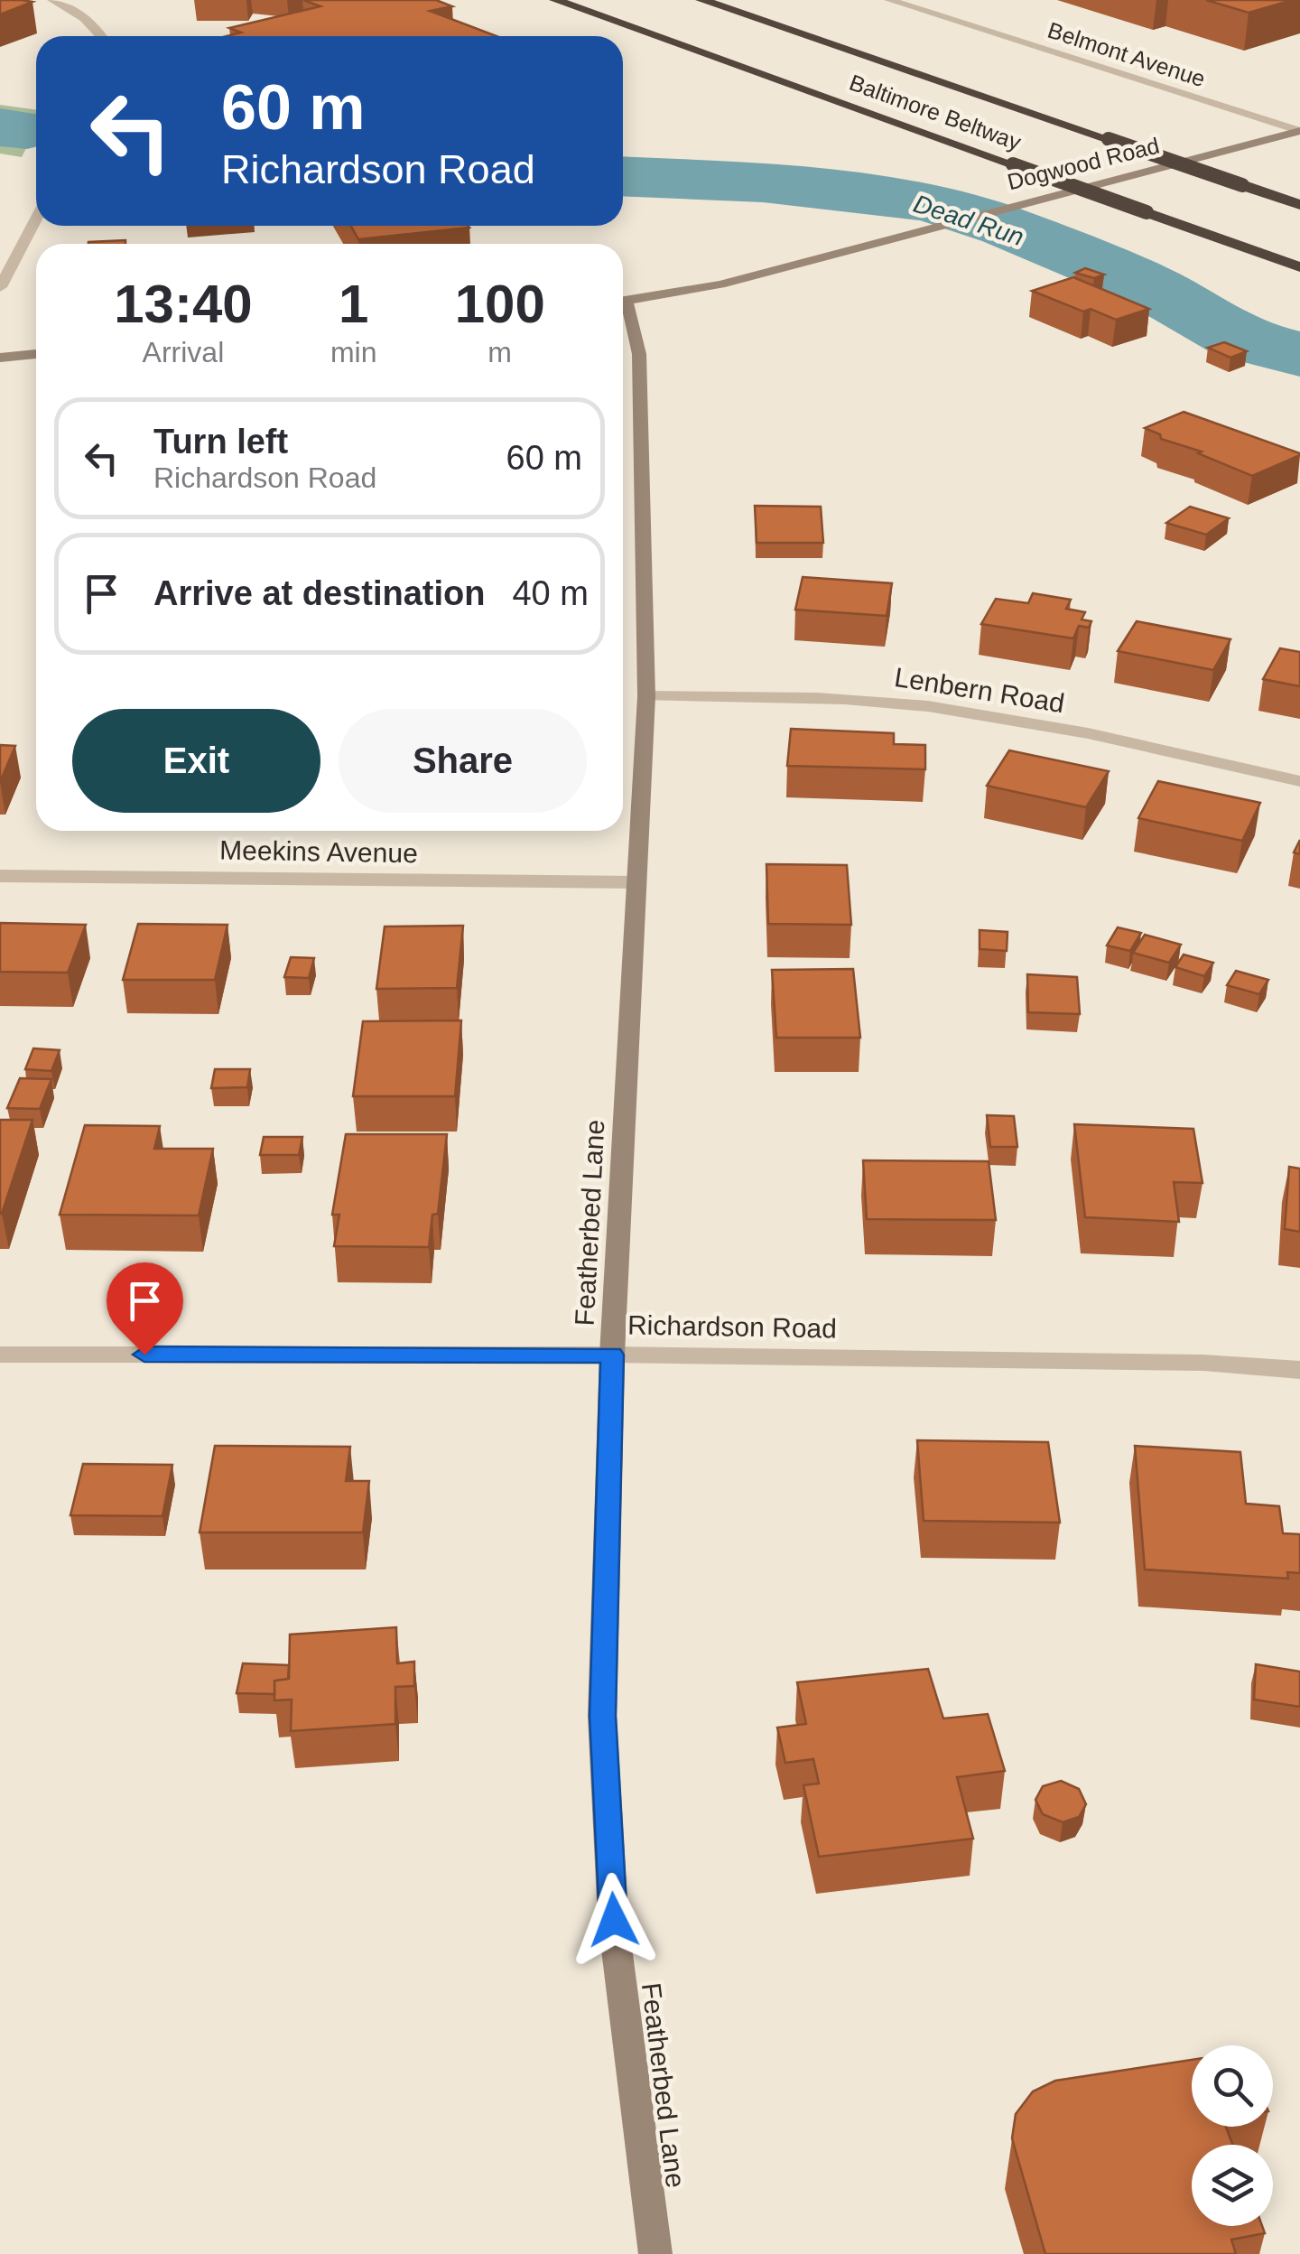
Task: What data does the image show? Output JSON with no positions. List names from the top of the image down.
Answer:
{
  "streets": {
    "highway": ["Baltimore Beltway"],
    "street": [
      "Belmont Avenue",
      "Dogwood Road",
      "Lenbern Road",
      "Meekins Avenue",
      "Featherbed Lane",
      "Richardson Road"
    ]
  },
  "crossings": [
    ["Belmont Avenue", "Dogwood Road"],
    ["Lenbern Road", "Featherbed Lane"],
    ["Meekins Avenue", "Featherbed Lane"],
    ["Featherbed Lane", "Richardson Road"]
  ],
  "water": ["Dead Run"],
  "page": {
    "turn": ["60 m", "Richardson Road"],
    "eta": [
      "13:40",
      "Arrival",
      "1",
      "min",
      "100",
      "m"
    ],
    "list": [
      {
        "name": "Turn left",
        "note": "Richardson Road",
        "value": "60 m"
      },
      {
        "name": "Arrive at destination",
        "value": "40 m"
      }
    ],
    "buttons": ["Exit", "Share"]
  }
}
